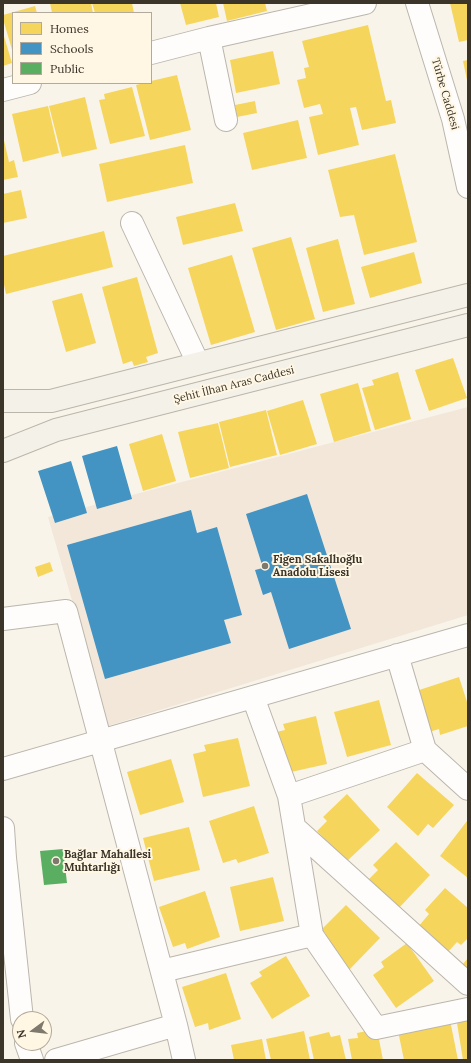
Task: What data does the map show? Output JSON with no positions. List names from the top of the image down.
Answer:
{
  "streets": {
    "main road": ["Şehit İlhan Aras Caddesi"],
    "street": ["Türbe Caddesi"]
  },
  "places": ["Figen Sakallıoğlu Anadolu Lisesi", "Bağlar Mahallesi Muhtarlığı"],
  "legend": ["Homes", "Schools", "Public"],
  "north": "left"
}
